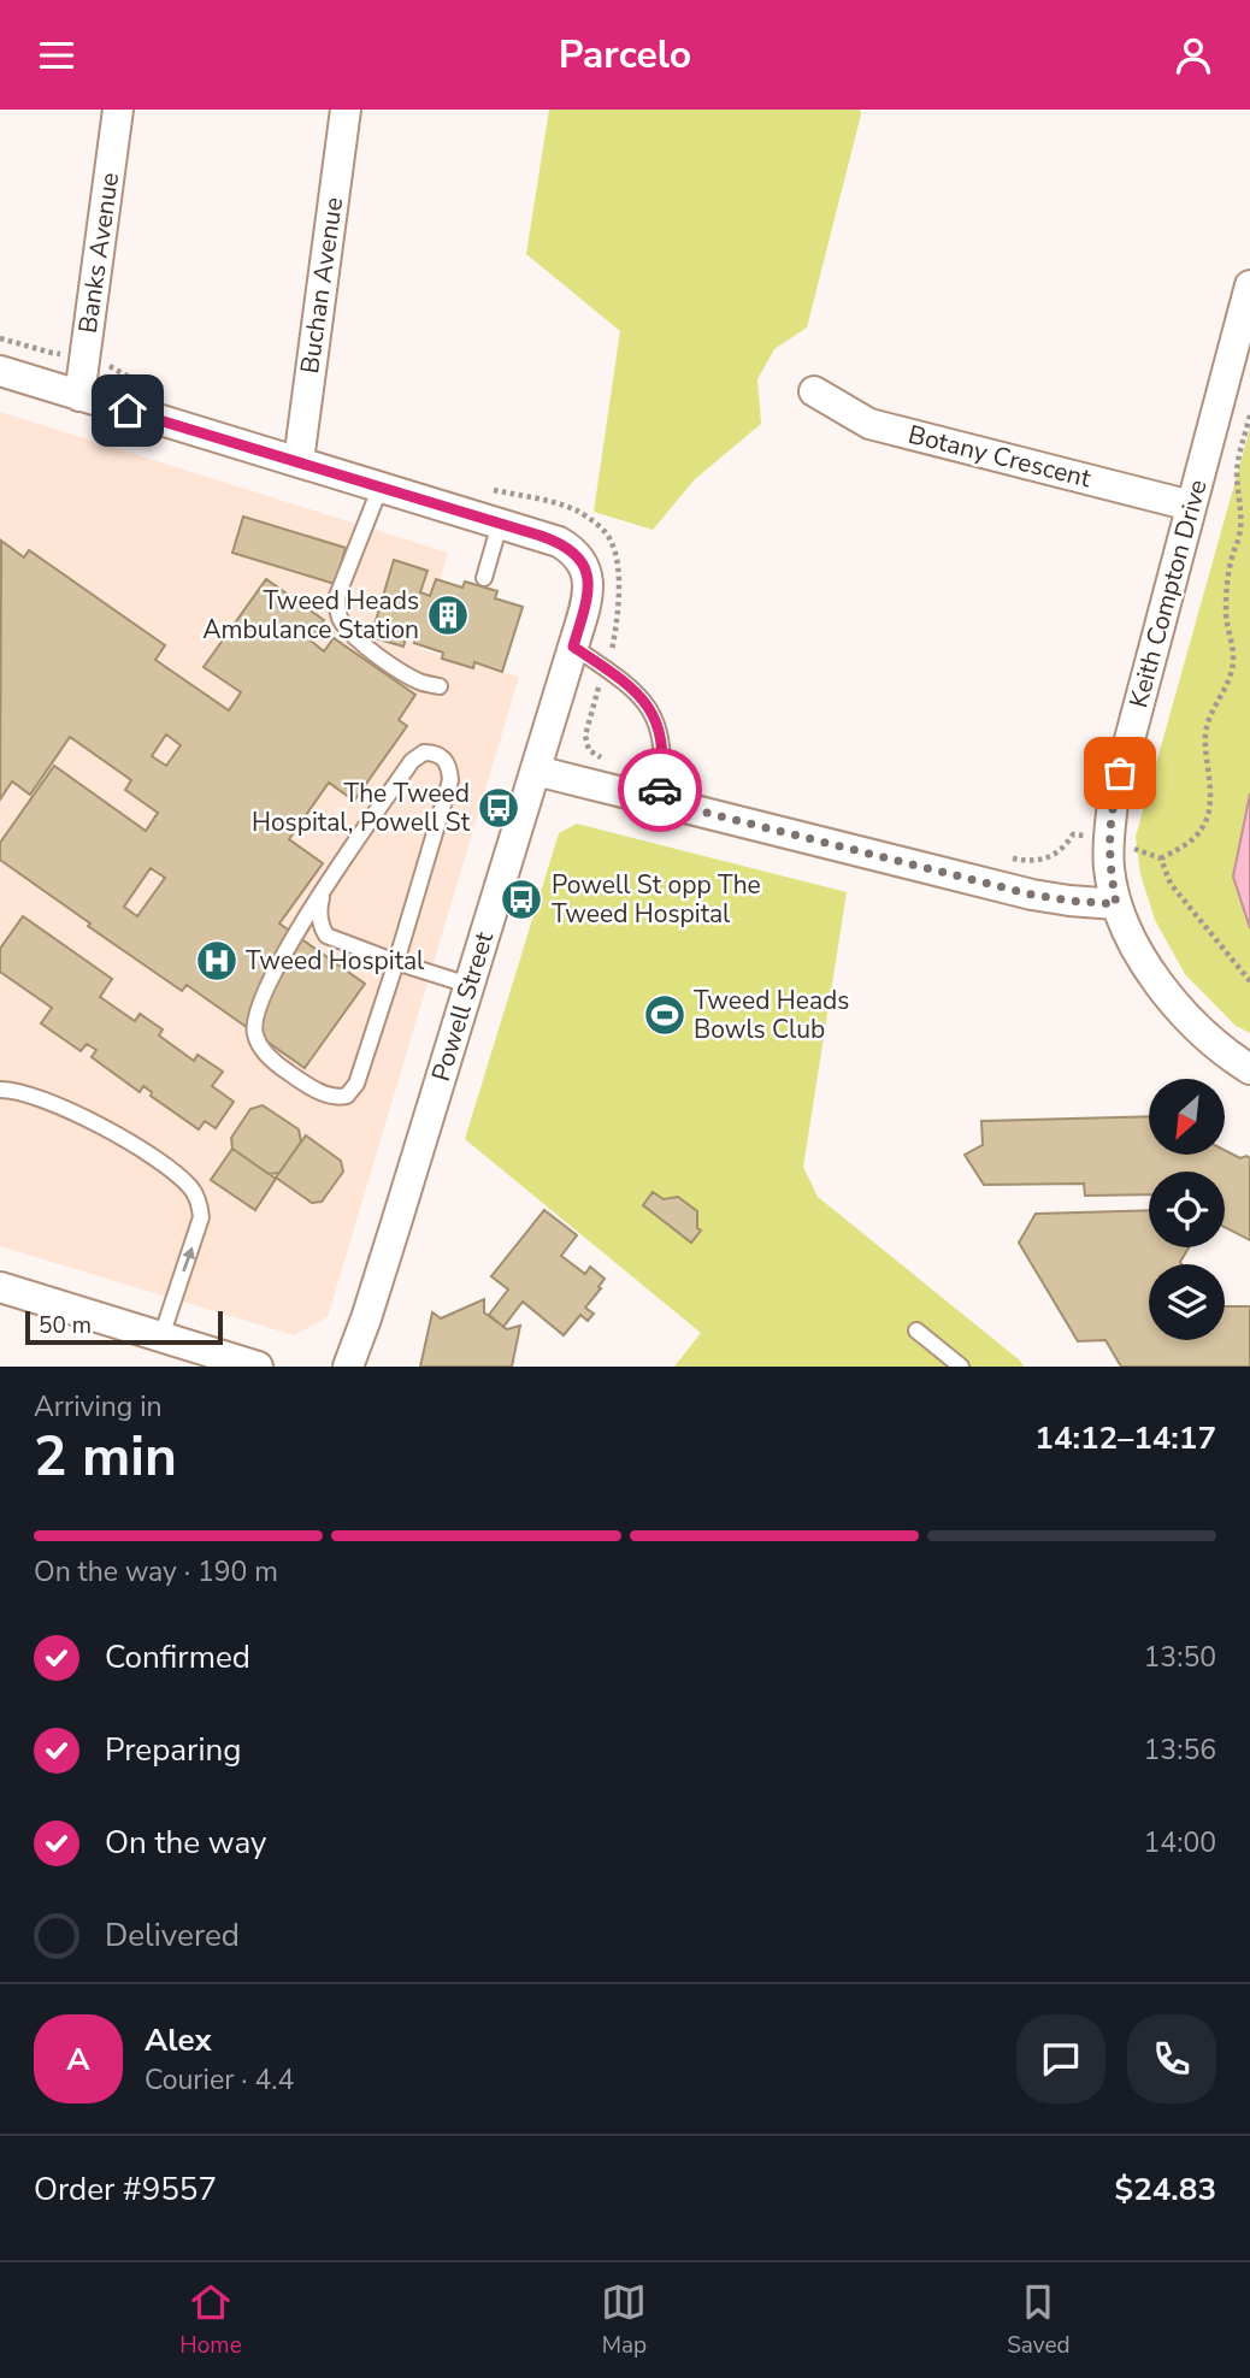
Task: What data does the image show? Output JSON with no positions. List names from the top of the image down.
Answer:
{
  "streets": {
    "street": [
      "Banks Avenue",
      "Buchan Avenue",
      "Botany Crescent",
      "Keith Compton Drive",
      "Powell Street"
    ]
  },
  "crossings": [
    ["Banks Avenue", "Powell Street"],
    ["Buchan Avenue", "Powell Street"],
    ["Botany Crescent", "Keith Compton Drive"]
  ],
  "places": {
    "building": ["Tweed Heads Ambulance Station"],
    "bus stop": ["The Tweed Hospital, Powell St", "Powell St opp The Tweed Hospital"],
    "hospital": ["Tweed Hospital"],
    "sports": ["Tweed Heads Bowls Club"]
  },
  "scale_bar": "50 m",
  "north": "bottom left",
  "page": {
    "header": "Parcelo",
    "scale": "50 m",
    "heading": ["2 min", "Arriving in", "14:12–14:17"],
    "panel": [
      "Alex",
      "Courier · 4.4",
      "Order #9557",
      "$24.83"
    ],
    "bar": "On the way · 190 m",
    "list": [
      ["Confirmed", "13:50"],
      ["Preparing", "13:56"],
      ["On the way", "14:00"],
      "Delivered"
    ],
    "round": "A",
    "tabs": ["Home", "Map", "Saved"]
  }
}
